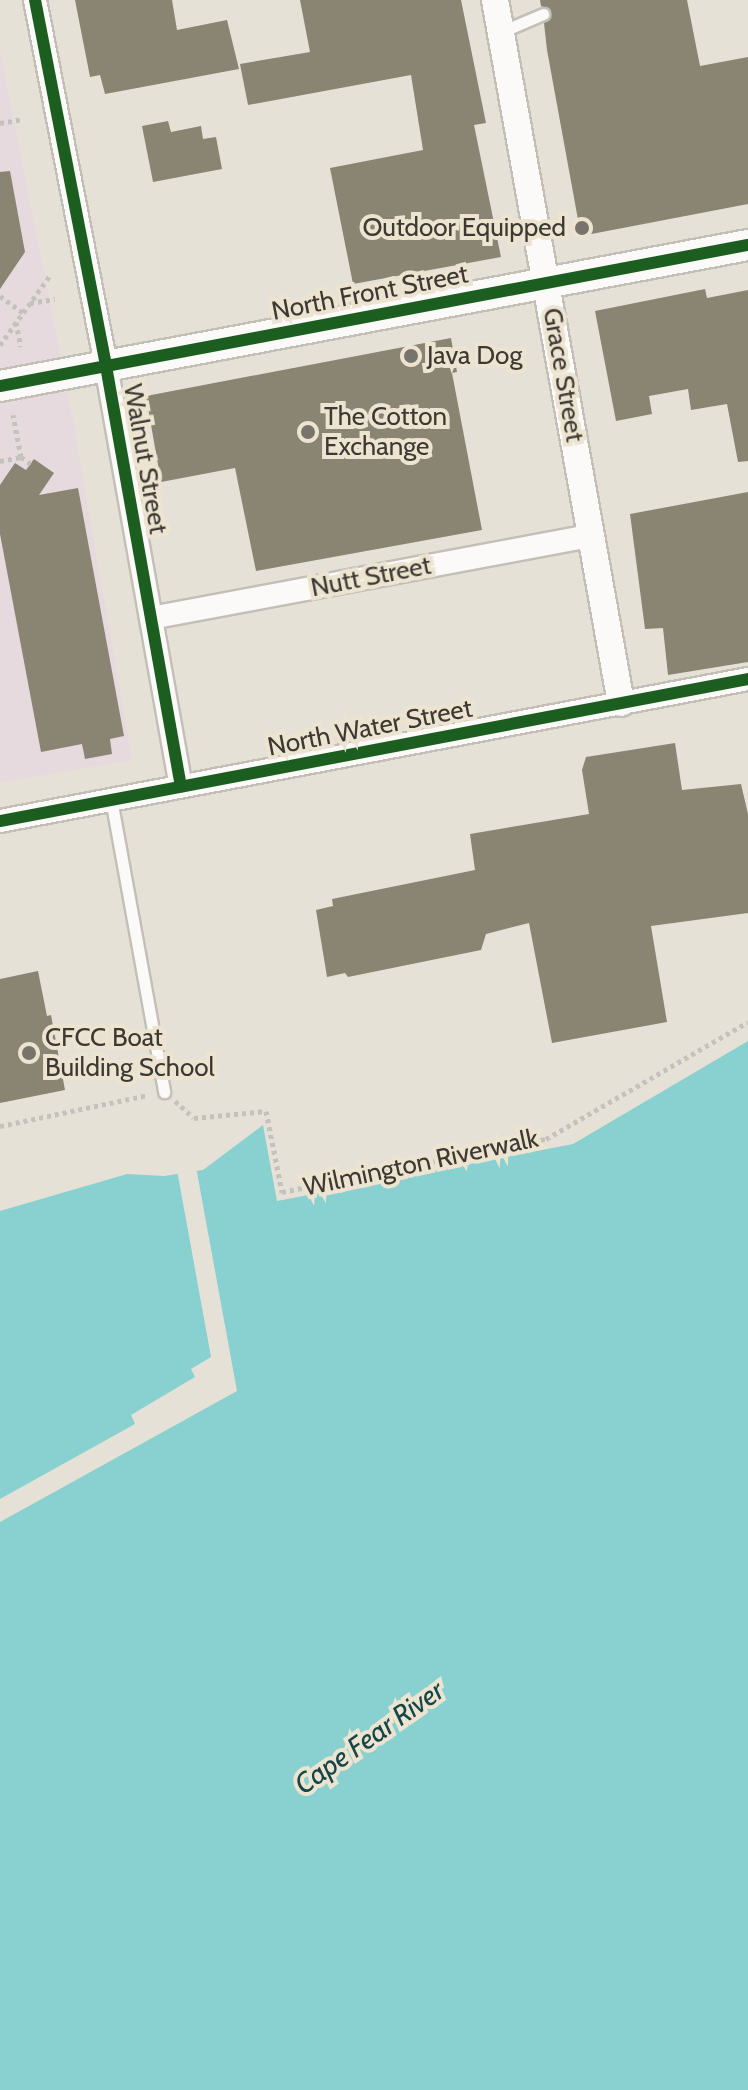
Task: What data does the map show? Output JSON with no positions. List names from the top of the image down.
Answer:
{
  "streets": {
    "main road": ["North Front Street"],
    "street": [
      "Grace Street",
      "Walnut Street",
      "Nutt Street",
      "North Water Street"
    ],
    "path": ["Wilmington Riverwalk"]
  },
  "crossings": [
    ["North Front Street", "Grace Street"],
    ["North Front Street", "Walnut Street"],
    ["Grace Street", "Nutt Street"],
    ["Grace Street", "North Water Street"],
    ["Walnut Street", "Nutt Street"],
    ["Walnut Street", "North Water Street"]
  ],
  "water": ["Cape Fear River"],
  "places": [
    "Outdoor Equipped",
    "Java Dog",
    "The Cotton Exchange",
    "CFCC Boat Building School"
  ]
}
